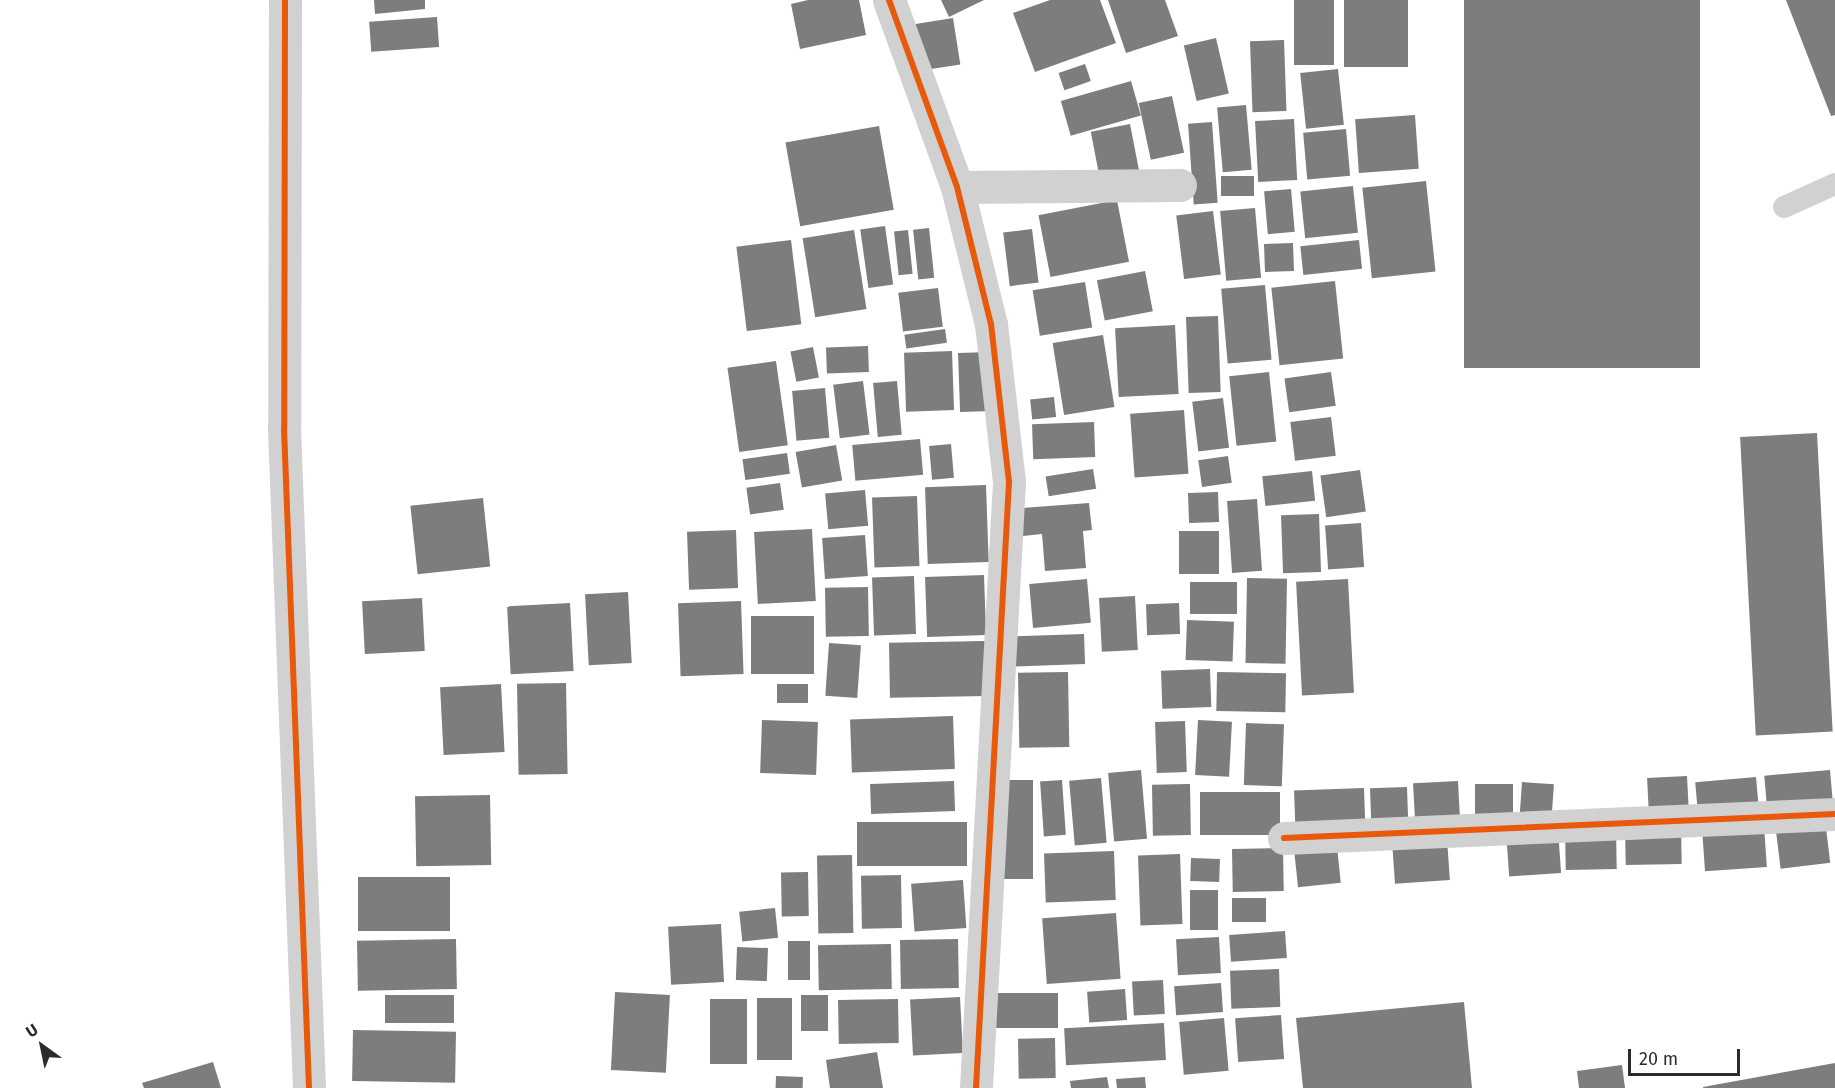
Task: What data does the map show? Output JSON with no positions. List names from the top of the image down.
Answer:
{
  "scale_bar": "20 m",
  "north": "top left"
}
